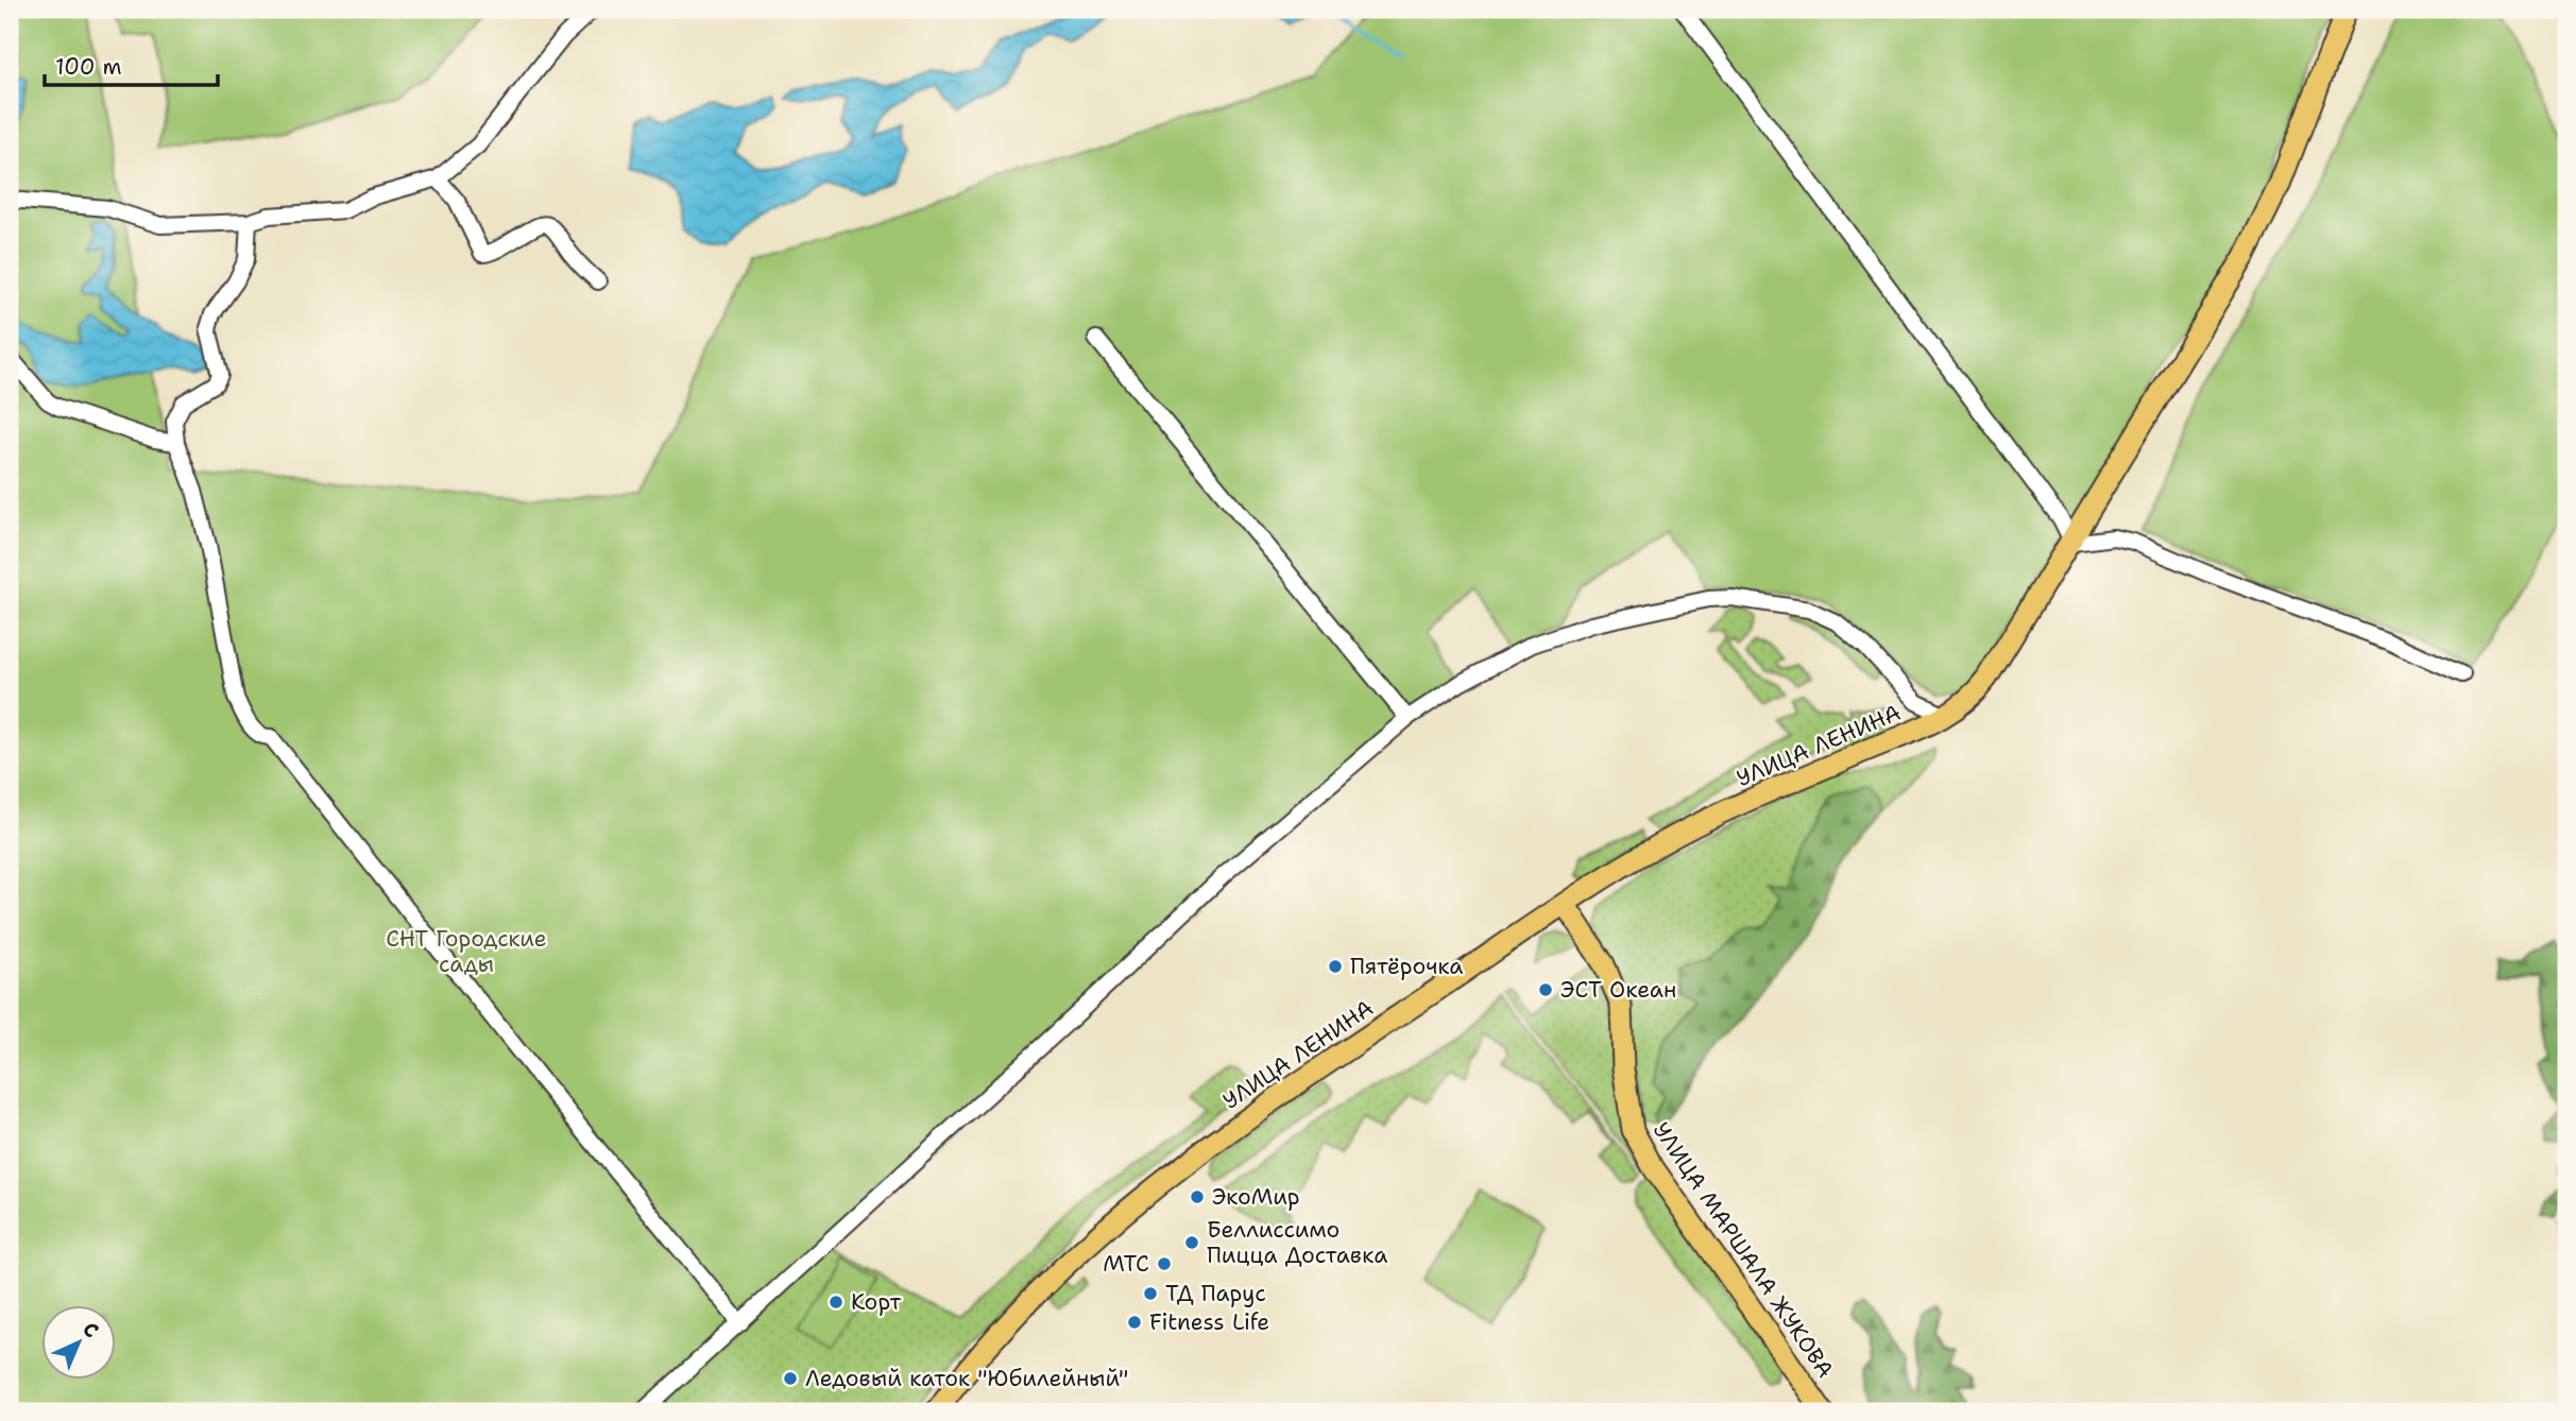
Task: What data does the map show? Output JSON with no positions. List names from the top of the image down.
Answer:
{
  "streets": {
    "main road": ["УЛИЦА ЛЕНИНА", "УЛИЦА МАРШАЛА ЖУКОВА"]
  },
  "crossings": [
    ["УЛИЦА ЛЕНИНА", "УЛИЦА МАРШАЛА ЖУКОВА"]
  ],
  "parks": ["СНТ Городские сады"],
  "places": [
    "Пятёрочка",
    "ЭСТ Океан",
    "ЭкоМир",
    "Беллиссимо Пицца Доставка",
    "МТС",
    "ТД Парус",
    "Корт",
    "Fitness Life",
    "Ледовый каток \"Юбилейный\""
  ],
  "scale_bar": "100 m",
  "north": "top right"
}
